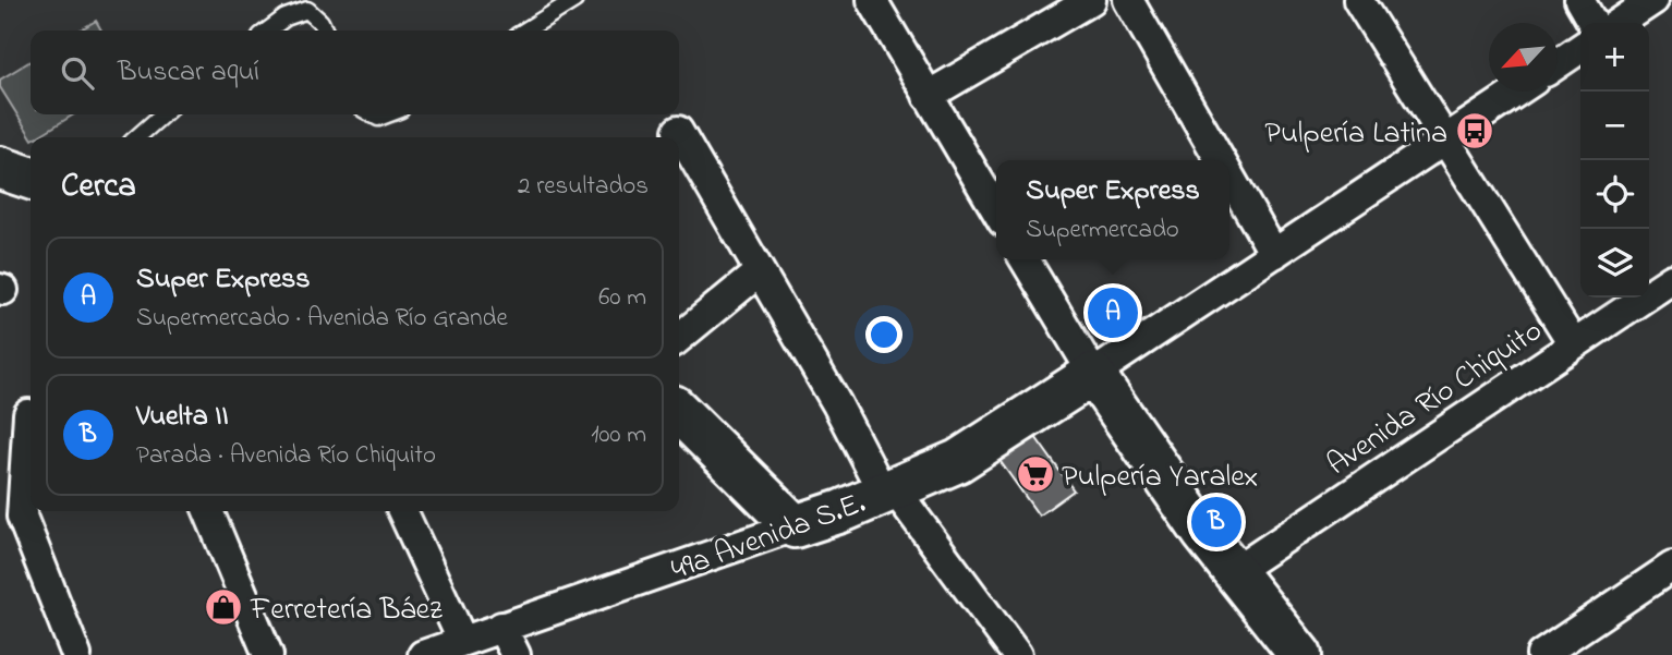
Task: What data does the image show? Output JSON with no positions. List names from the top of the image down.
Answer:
{
  "streets": {
    "street": ["Avenida Río Chiquito", "49a Avenida S.E."]
  },
  "places": {
    "bus stop": ["Pulpería Latina"],
    "supermarket": ["Pulpería Yaralex"],
    "shop": ["Ferretería Báez"]
  },
  "north": "bottom left",
  "page": {
    "map_buttons": ["+", "−"],
    "search": "Buscar aquí",
    "heading": ["Cerca", "2 resultados"],
    "popup": ["Super Express", "Supermercado"],
    "list": [
      {
        "mark": "A",
        "name": "Super Express",
        "note": "Supermercado · Avenida Río Grande",
        "value": "60 m"
      },
      {
        "mark": "B",
        "name": "Vuelta II",
        "note": "Parada · Avenida Río Chiquito",
        "value": "100 m"
      }
    ],
    "pins": ["A", "B"]
  }
}
